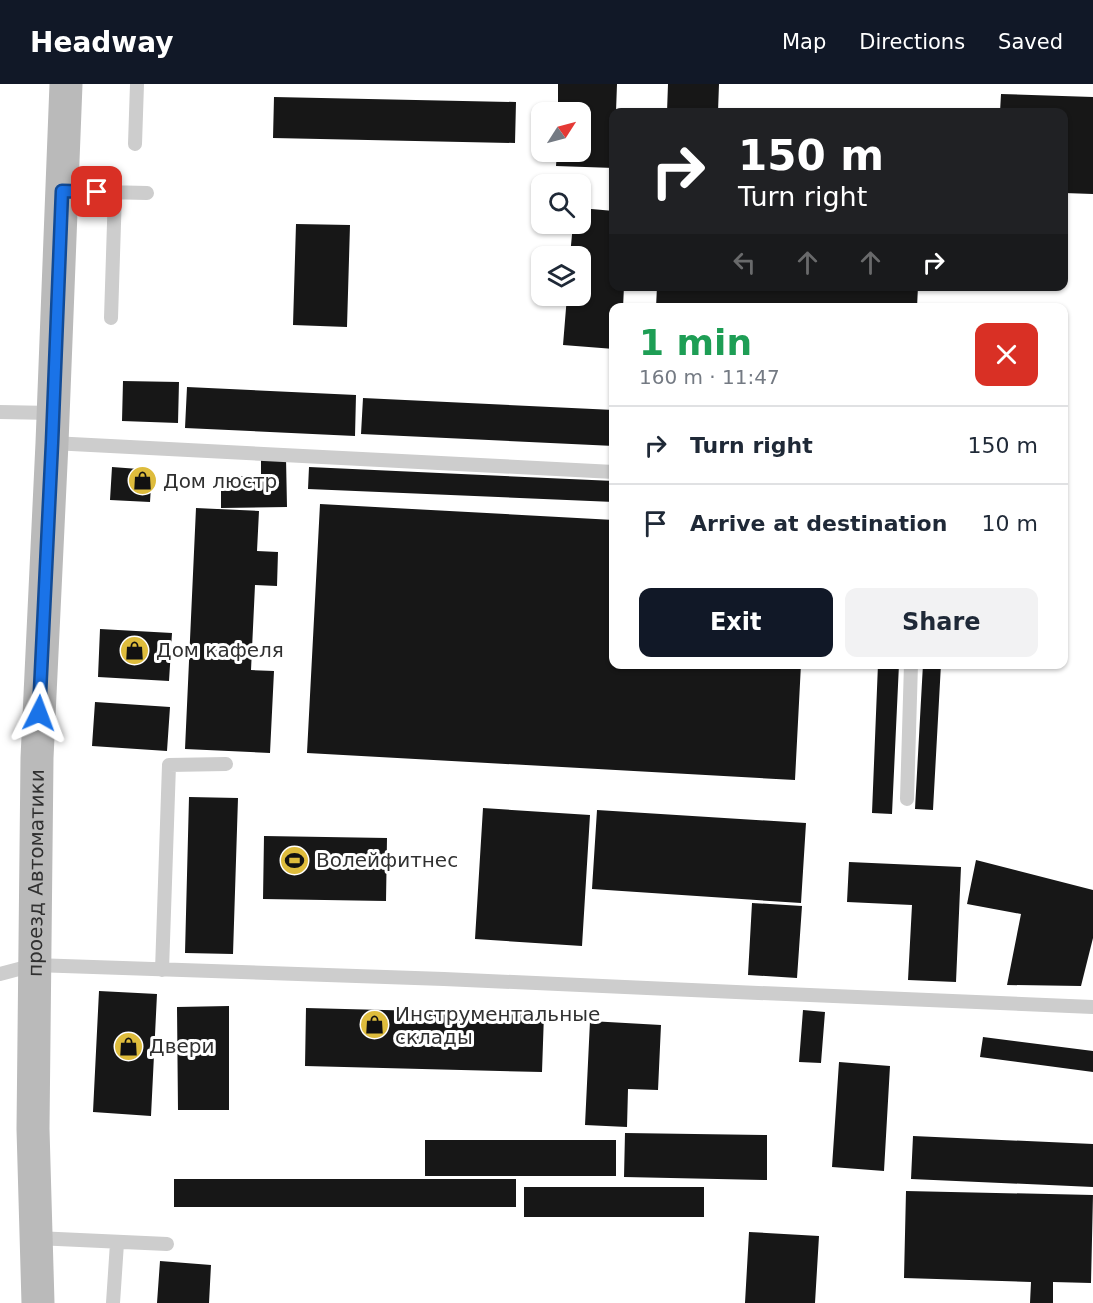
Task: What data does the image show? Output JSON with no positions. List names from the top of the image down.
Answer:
{
  "streets": {
    "main road": ["проезд Автоматики"]
  },
  "places": {
    "shop": [
      "Дом люстр",
      "Дом кафеля",
      "Инструментальные склады",
      "Двери"
    ],
    "sports": ["Волейфитнес"]
  },
  "north": "top right",
  "page": {
    "header": "Headway",
    "nav": ["Map", "Directions", "Saved"],
    "turn": ["150 m", "Turn right"],
    "heading": ["1 min", "160 m · 11:47"],
    "list": [
      {
        "name": "Turn right",
        "value": "150 m"
      },
      {
        "name": "Arrive at destination",
        "value": "10 m"
      }
    ],
    "buttons": ["Exit", "Share"]
  }
}
